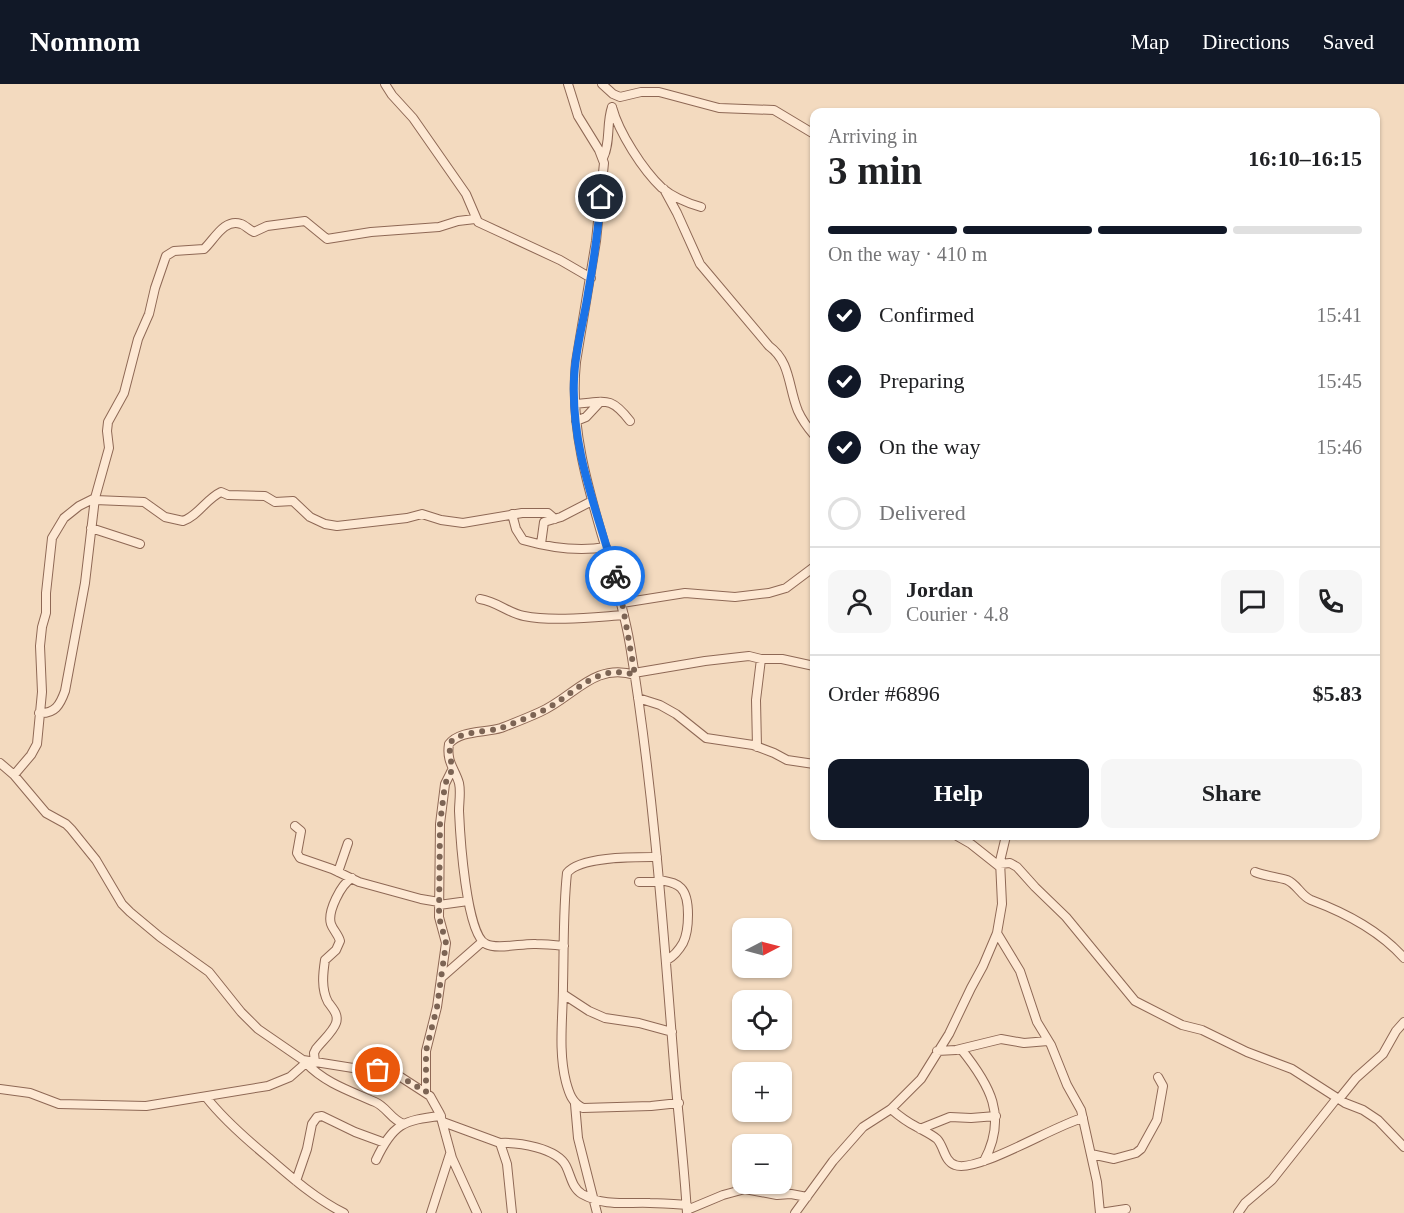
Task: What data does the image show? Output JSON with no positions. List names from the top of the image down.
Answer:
{
  "north": "right",
  "page": {
    "header": "Nomnom",
    "nav": ["Map", "Directions", "Saved"],
    "heading": ["3 min", "Arriving in", "16:10–16:15"],
    "panel": [
      "Jordan",
      "Courier · 4.8",
      "Order #6896",
      "$5.83"
    ],
    "bar": "On the way · 410 m",
    "list": [
      ["Confirmed", "15:41"],
      ["Preparing", "15:45"],
      ["On the way", "15:46"],
      "Delivered"
    ],
    "buttons": ["Help", "Share"],
    "map_buttons": ["+", "−"]
  }
}
